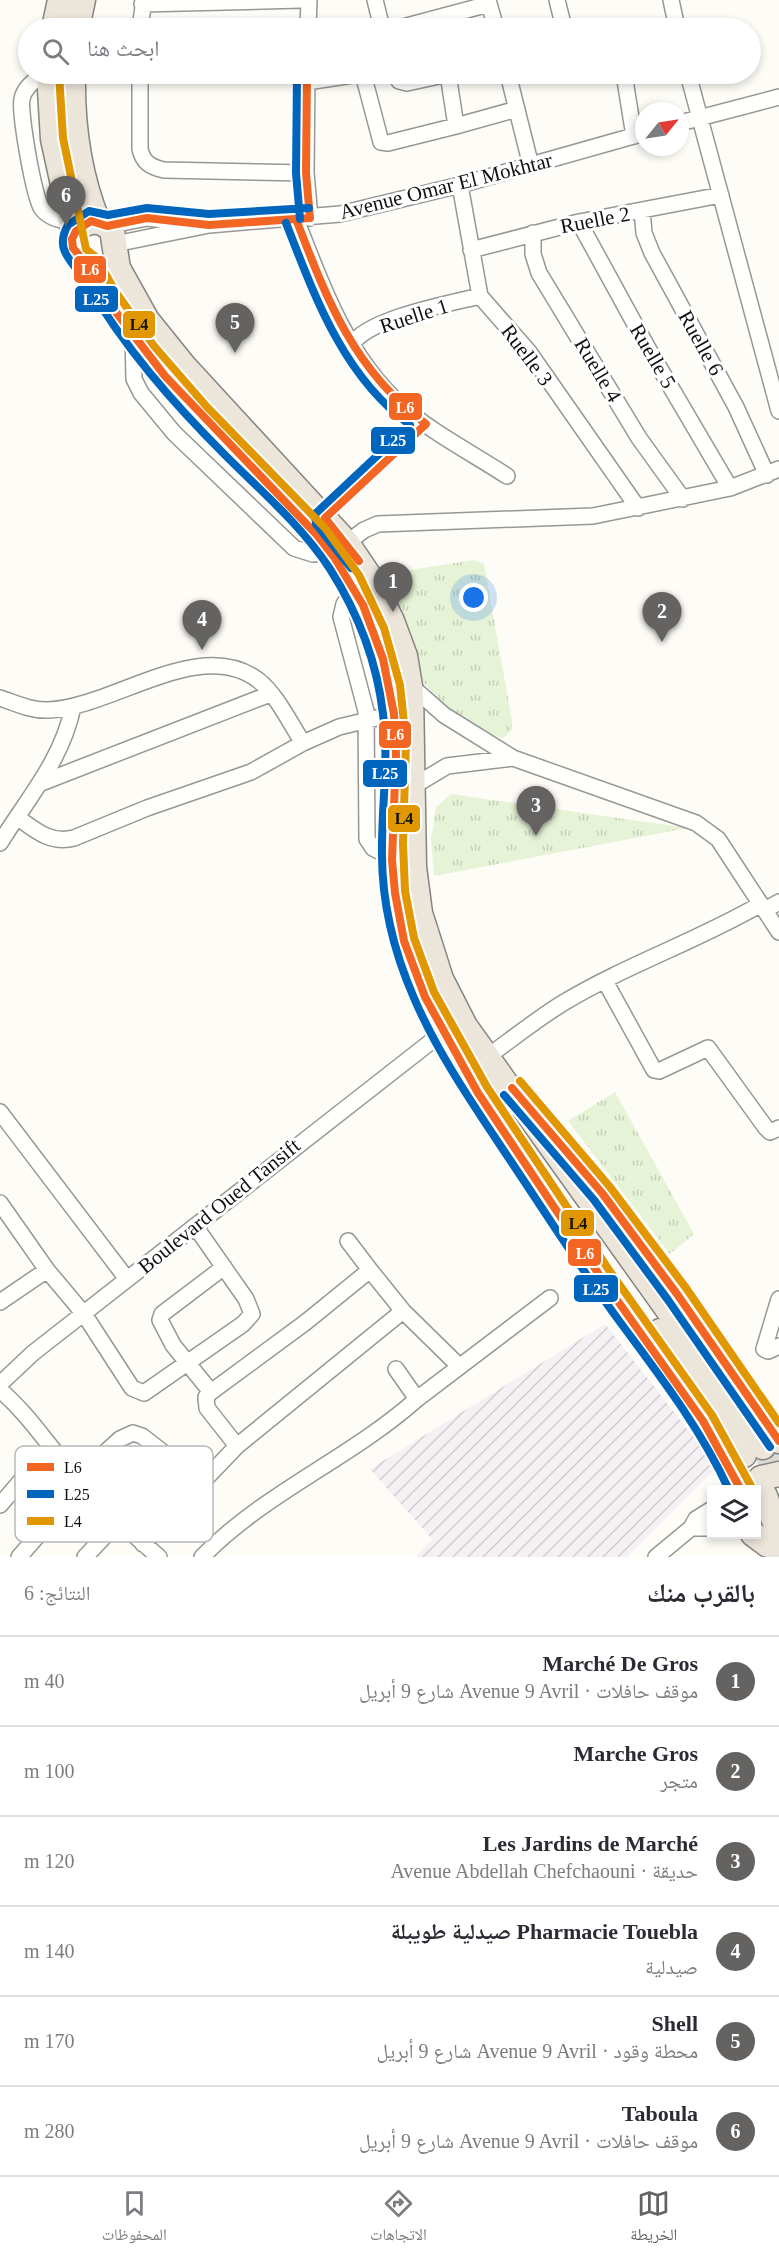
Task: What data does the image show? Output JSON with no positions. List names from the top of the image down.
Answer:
{
  "streets": {
    "street": [
      "Avenue Omar El Mokhtar",
      "Ruelle 2",
      "Ruelle 1",
      "Ruelle 6",
      "Ruelle 3",
      "Ruelle 5",
      "Ruelle 4",
      "Boulevard Oued Tansift"
    ]
  },
  "crossings": [
    ["Avenue Omar El Mokhtar", "Ruelle 1"],
    ["Ruelle 2", "Ruelle 6"],
    ["Ruelle 2", "Ruelle 5"],
    ["Ruelle 2", "Ruelle 4"],
    ["Ruelle 1", "Ruelle 3"]
  ],
  "lines": ["transit line L6", "transit line L25", "transit line L4"],
  "legend": ["L6", "L25", "L4"],
  "north": "top right",
  "page": {
    "search": "ابحث هنا",
    "pins": [
      "6",
      "5",
      "1",
      "2",
      "4",
      "3"
    ],
    "heading": ["بالقرب منك", "النتائج: 6"],
    "list": [
      {
        "mark": "1",
        "name": "Marché De Gros",
        "note": "موقف حافلات · Avenue 9 Avril شارع 9 أبريل",
        "value": "40 m"
      },
      {
        "mark": "2",
        "name": "Marche Gros",
        "note": "متجر",
        "value": "100 m"
      },
      {
        "mark": "3",
        "name": "Les Jardins de Marché",
        "note": "حديقة · Avenue Abdellah Chefchaouni",
        "value": "120 m"
      },
      {
        "mark": "4",
        "name": "Pharmacie Touebla صيدلية طويبلة",
        "note": "صيدلية",
        "value": "140 m"
      },
      {
        "mark": "5",
        "name": "Shell",
        "note": "محطة وقود · Avenue 9 Avril شارع 9 أبريل",
        "value": "170 m"
      },
      {
        "mark": "6",
        "name": "Taboula",
        "note": "موقف حافلات · Avenue 9 Avril شارع 9 أبريل",
        "value": "280 m"
      }
    ],
    "nav": ["الخريطة", "الاتجاهات", "المحفوظات"]
  }
}
